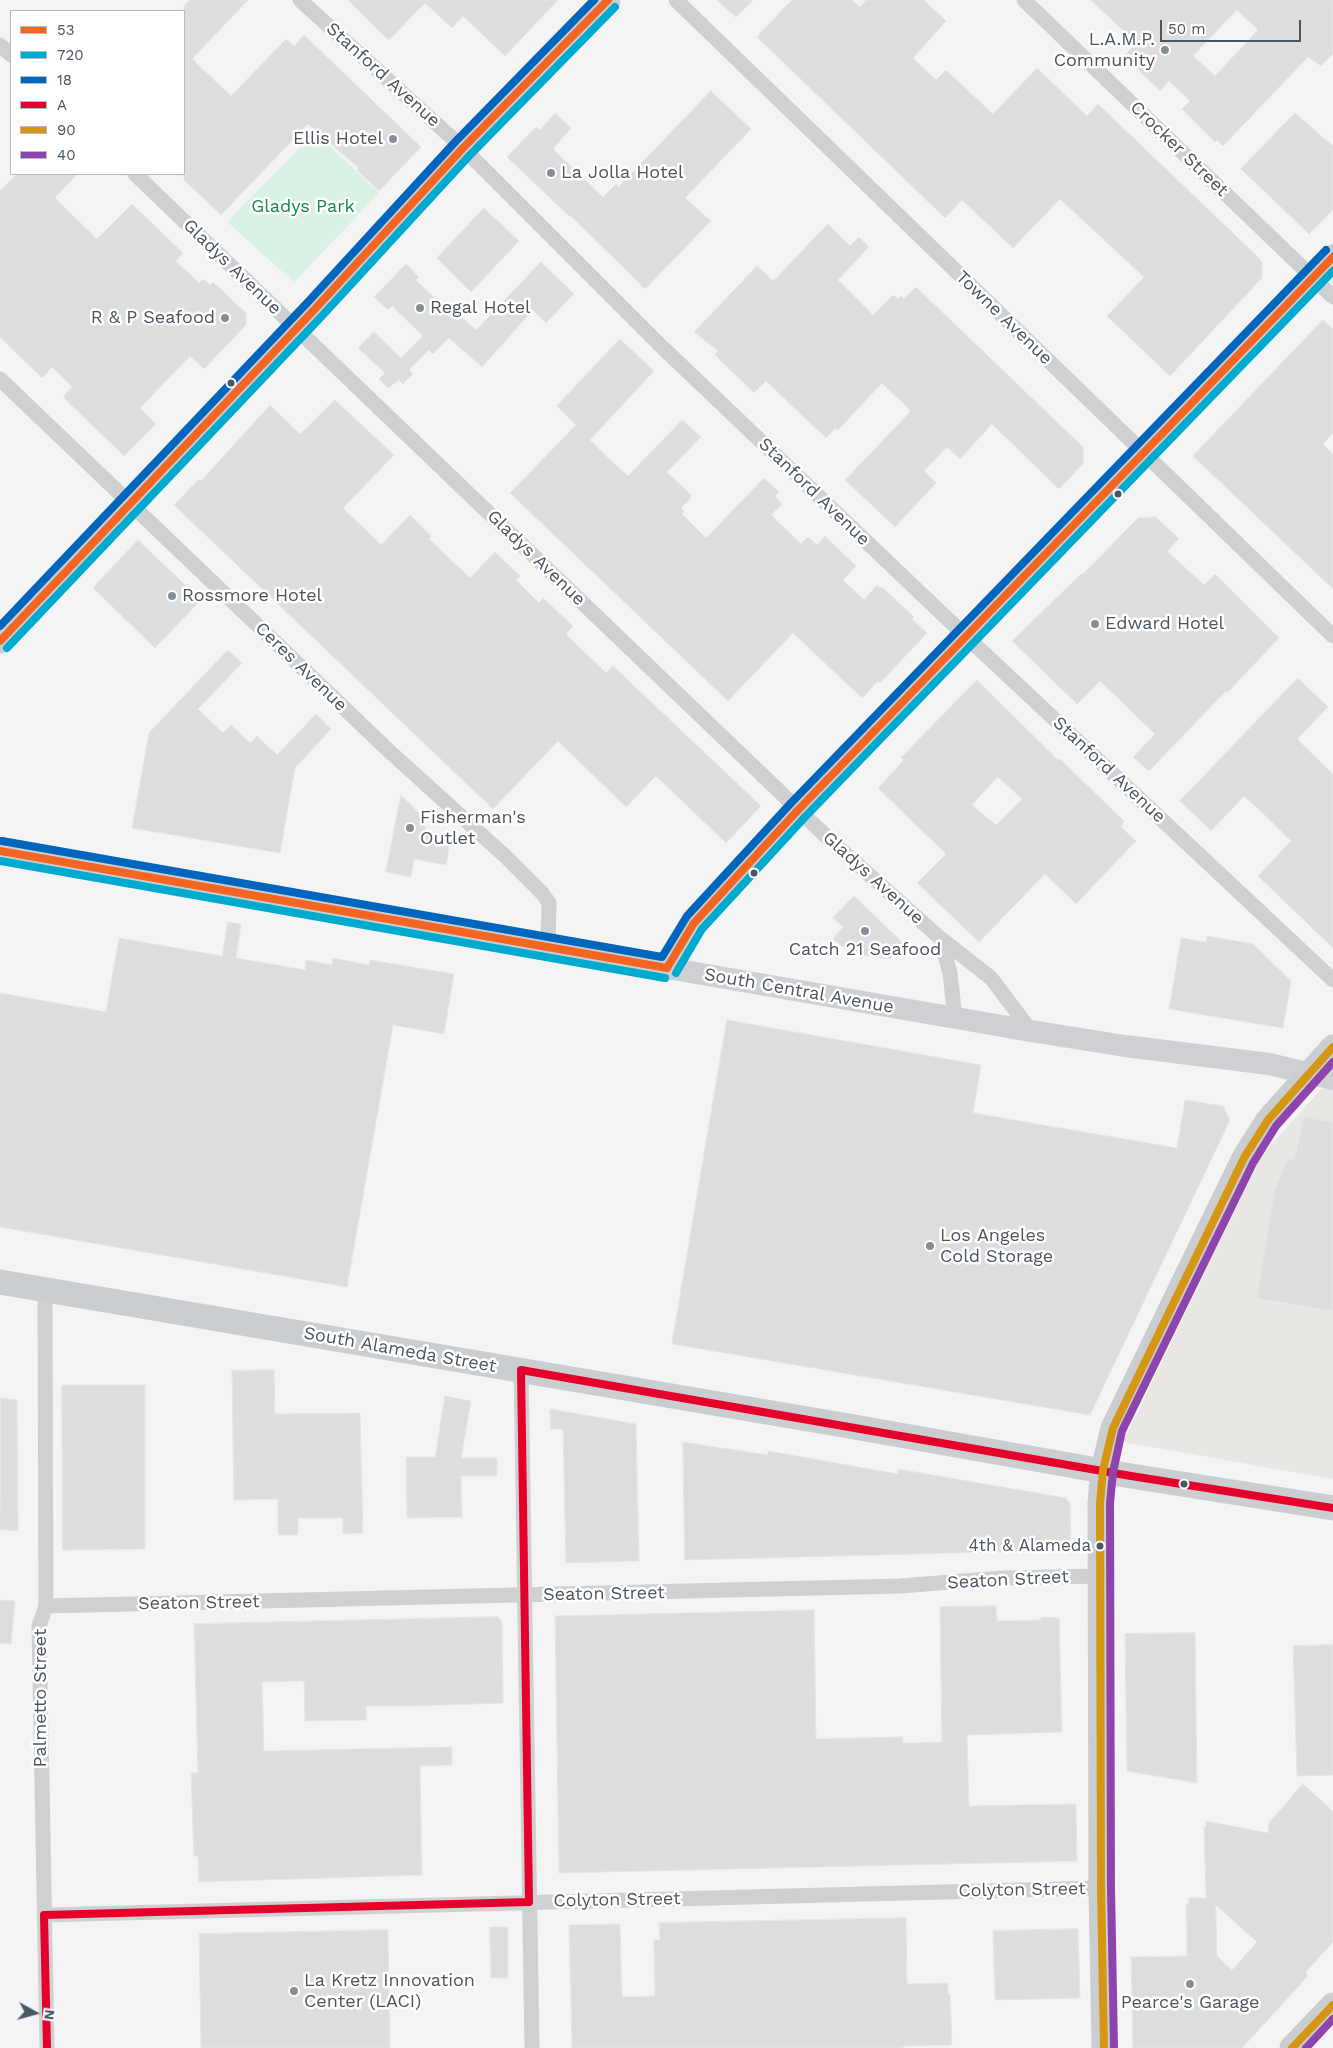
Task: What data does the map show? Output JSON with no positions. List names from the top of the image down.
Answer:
{
  "streets": {
    "main road": ["South Central Avenue", "South Alameda Street"],
    "street": [
      "Stanford Avenue",
      "Crocker Street",
      "Gladys Avenue",
      "Towne Avenue",
      "Ceres Avenue",
      "Seaton Street",
      "Palmetto Street",
      "Colyton Street"
    ]
  },
  "crossings": [
    ["Gladys Avenue", "South Central Avenue"],
    ["Ceres Avenue", "South Central Avenue"],
    ["South Alameda Street", "Palmetto Street"],
    ["Seaton Street", "Palmetto Street"],
    ["Palmetto Street", "Colyton Street"]
  ],
  "parks": ["Gladys Park"],
  "places": [
    "L.A.M.P. Community",
    "Ellis Hotel",
    "La Jolla Hotel",
    "Regal Hotel",
    "R & P Seafood",
    "Rossmore Hotel",
    "Edward Hotel",
    "Fisherman's Outlet",
    "Catch 21 Seafood",
    "Los Angeles Cold Storage",
    "4th & Alameda",
    "Pearce's Garage",
    "La Kretz Innovation Center (LACI)"
  ],
  "lines": [
    "transit line 53",
    "transit line 18",
    "transit line 720",
    "transit line 90",
    "transit line 40",
    "transit line A"
  ],
  "legend": [
    "53",
    "720",
    "18",
    "A",
    "90",
    "40"
  ],
  "scale_bar": "50 m",
  "north": "right"
}
